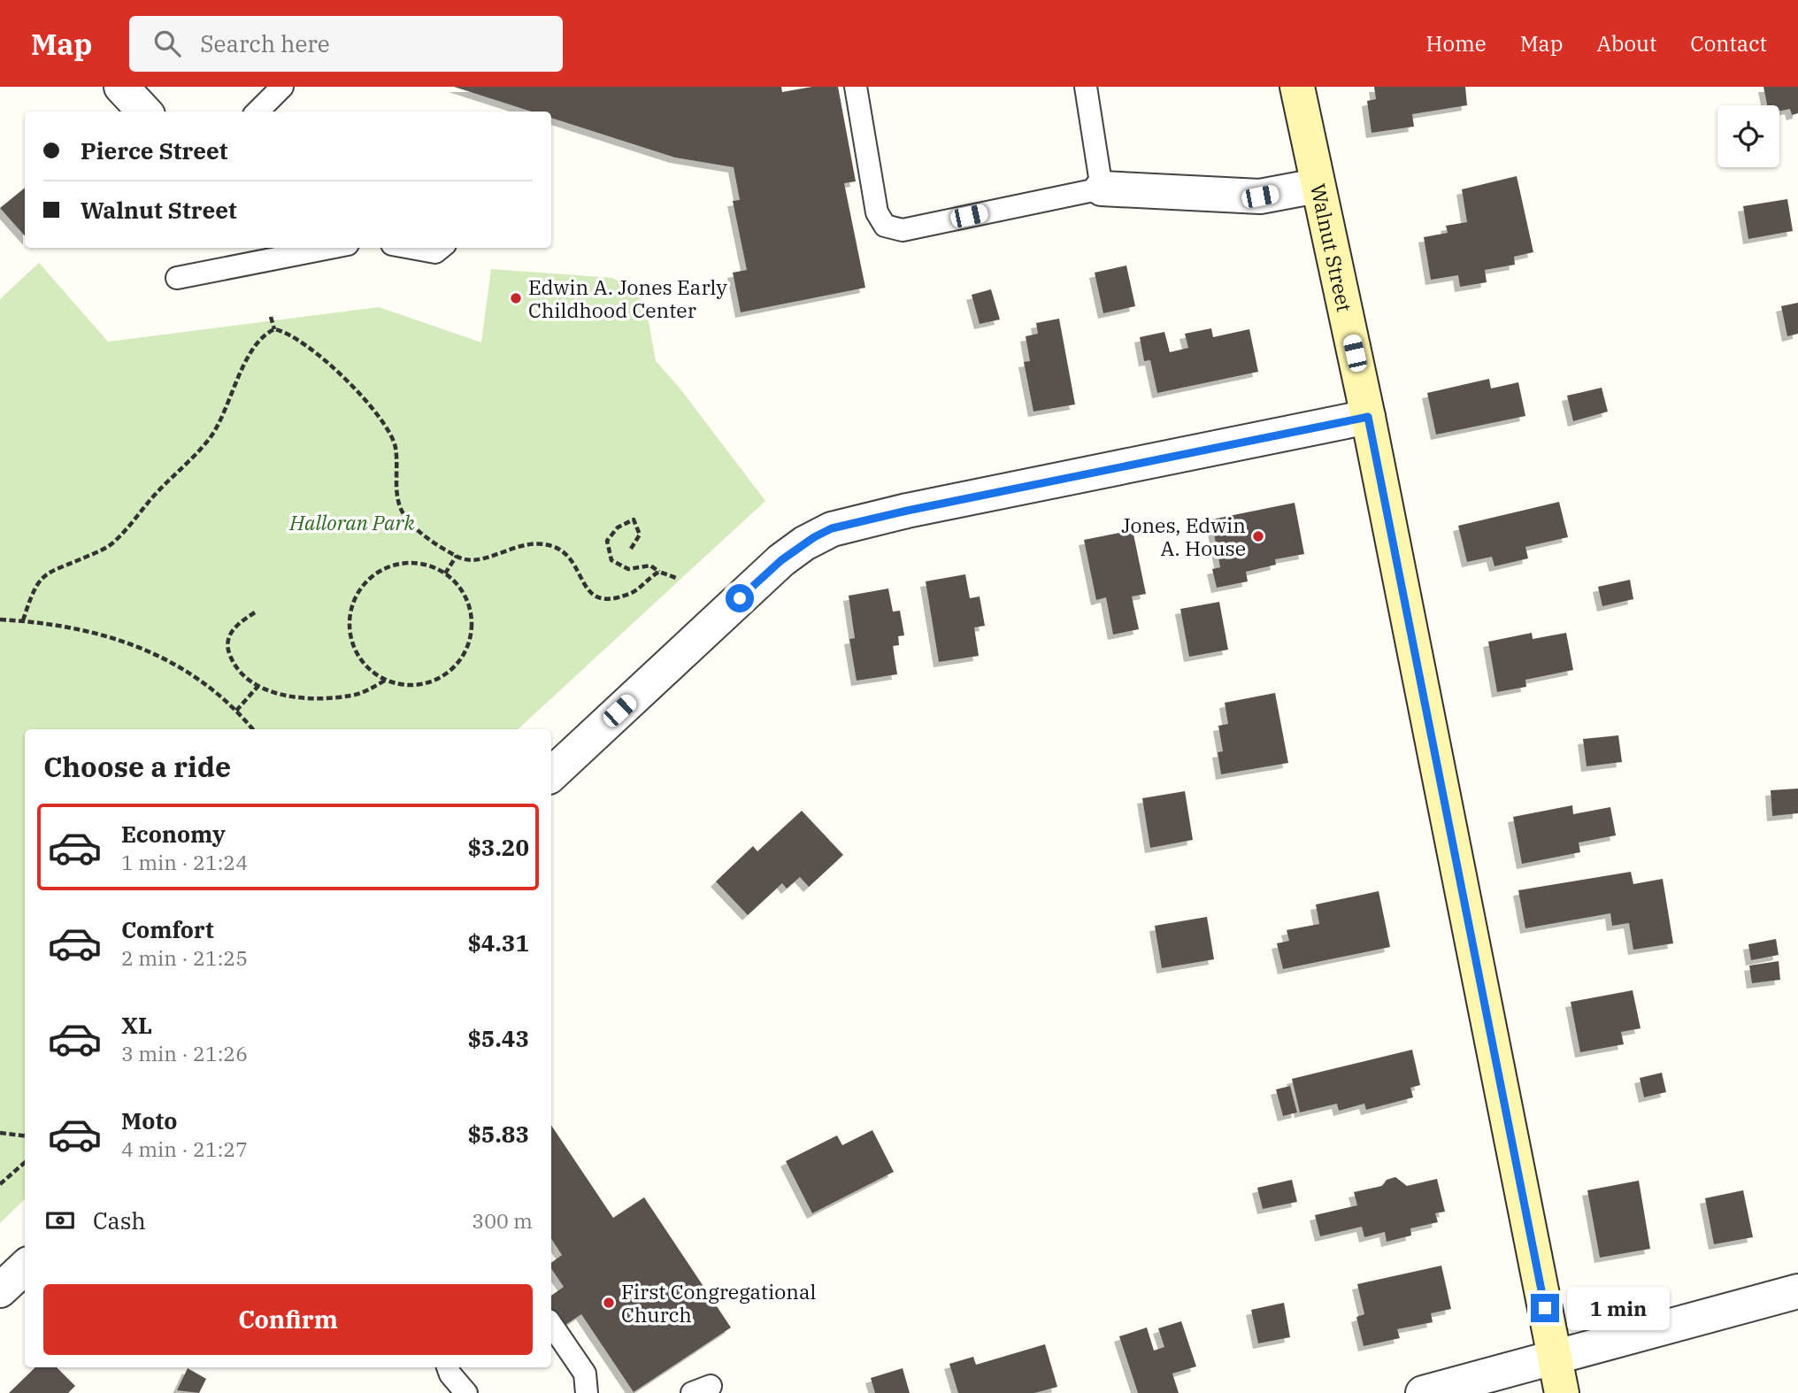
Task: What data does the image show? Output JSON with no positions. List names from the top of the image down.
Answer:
{
  "streets": {
    "street": ["Walnut Street"]
  },
  "parks": ["Halloran Park"],
  "places": ["Edwin A. Jones Early Childhood Center", "Jones, Edwin A. House", "First Congregational Church"],
  "page": {
    "header": "Map",
    "search": "Search here",
    "nav": [
      "Home",
      "Map",
      "About",
      "Contact"
    ],
    "banner": ["Pierce Street", "Walnut Street"],
    "heading": "Choose a ride",
    "list": [
      {
        "name": "Economy",
        "note": "1 min · 21:24",
        "value": "$3.20"
      },
      {
        "name": "Comfort",
        "note": "2 min · 21:25",
        "value": "$4.31"
      },
      {
        "name": "XL",
        "note": "3 min · 21:26",
        "value": "$5.43"
      },
      {
        "name": "Moto",
        "note": "4 min · 21:27",
        "value": "$5.83"
      }
    ],
    "pay": ["Cash", "300 m"],
    "buttons": "Confirm",
    "bubble": "1 min"
  }
}
